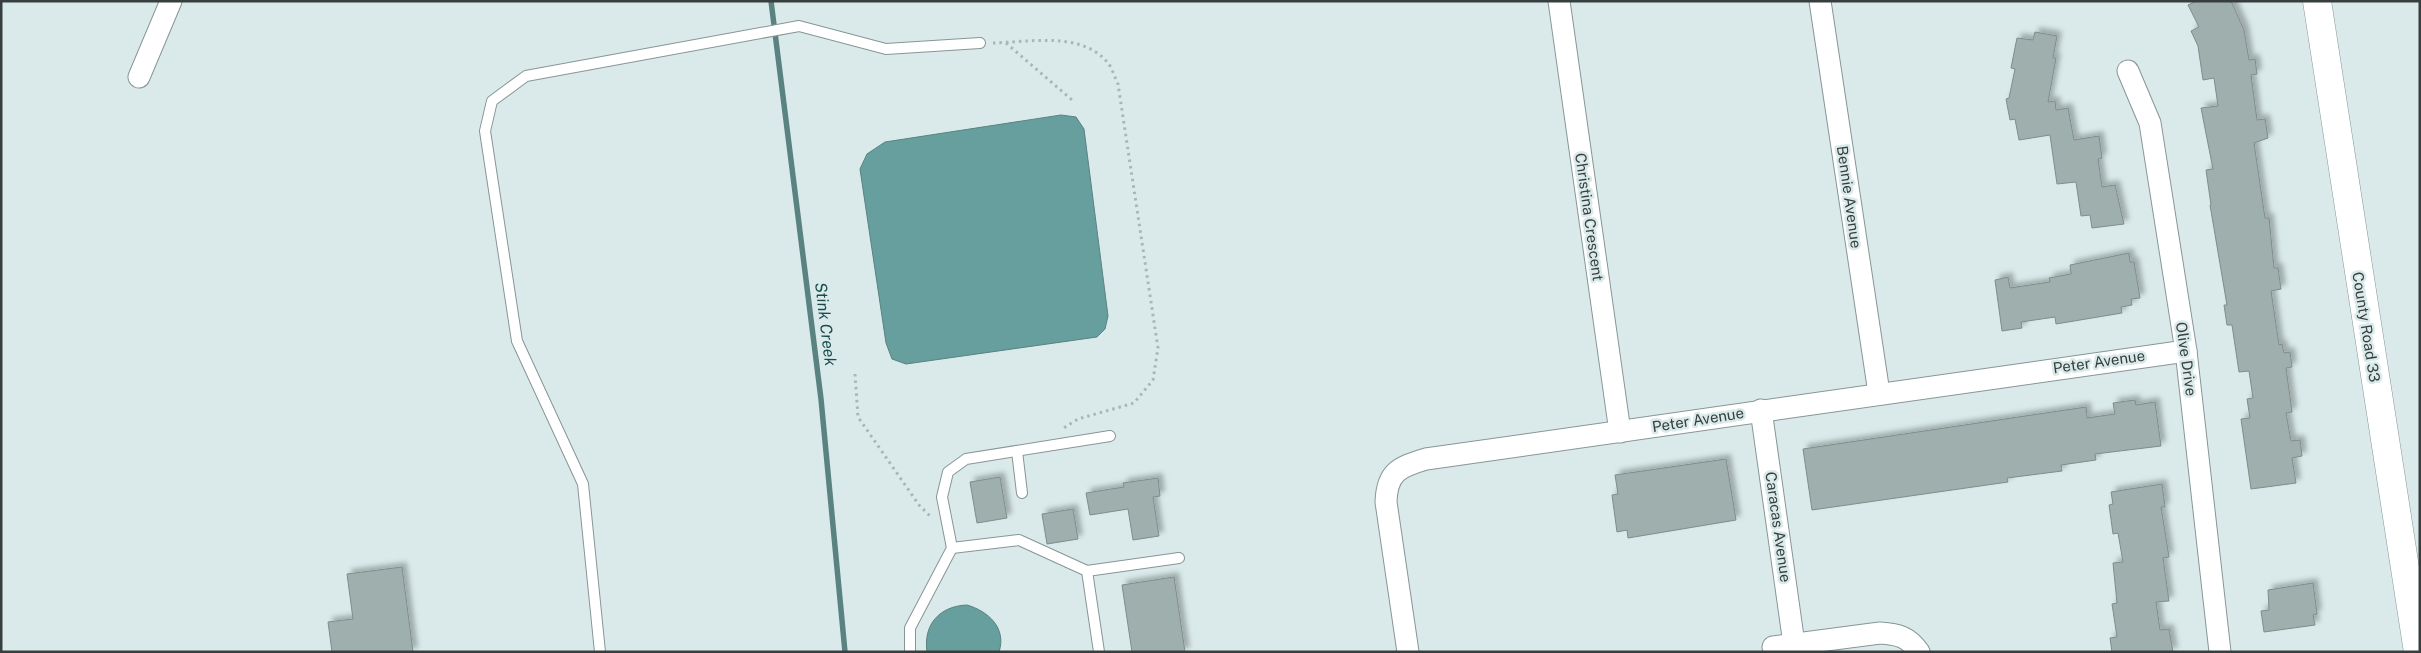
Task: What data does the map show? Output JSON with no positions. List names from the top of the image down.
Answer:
{
  "streets": {
    "main road": ["County Road 33"],
    "street": [
      "Bennie Avenue",
      "Christina Crescent",
      "Olive Drive",
      "Peter Avenue",
      "Caracas Avenue"
    ]
  },
  "crossings": [
    ["Bennie Avenue", "Peter Avenue"],
    ["Christina Crescent", "Peter Avenue"],
    ["Olive Drive", "Peter Avenue"],
    ["Peter Avenue", "Caracas Avenue"]
  ],
  "water": ["Stink Creek"]
}
